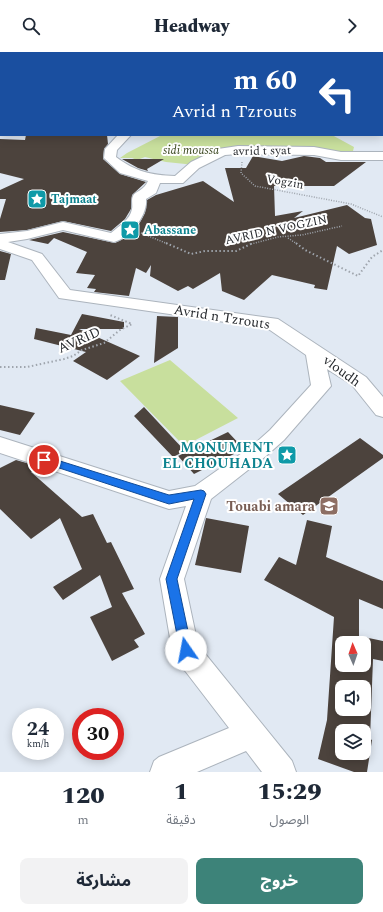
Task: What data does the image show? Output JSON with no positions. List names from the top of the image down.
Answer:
{
  "streets": {
    "street": ["avrid t syat", "Avrid n Tzrouts", "vloudh"],
    "path": ["Vogzin", "AVRID N VOGZIN", "AVRID"]
  },
  "crossings": [
    ["Avrid n Tzrouts", "AVRID"],
    ["Avrid n Tzrouts", "vloudh"]
  ],
  "parks": ["sidi moussa"],
  "places": {
    "place": ["Tajmaat", "Abassane", "MONUMENT EL CHOUHADA"],
    "school or university": ["Touabi amara"]
  },
  "north": "top",
  "page": {
    "header": "Headway",
    "turn": ["60 m", "Avrid n Tzrouts"],
    "speed": "24 km/h",
    "limit": "30",
    "eta": [
      "15:29",
      "الوصول",
      "1",
      "دقيقة",
      "120",
      "m"
    ],
    "buttons": ["خروج", "مشاركة"]
  }
}
